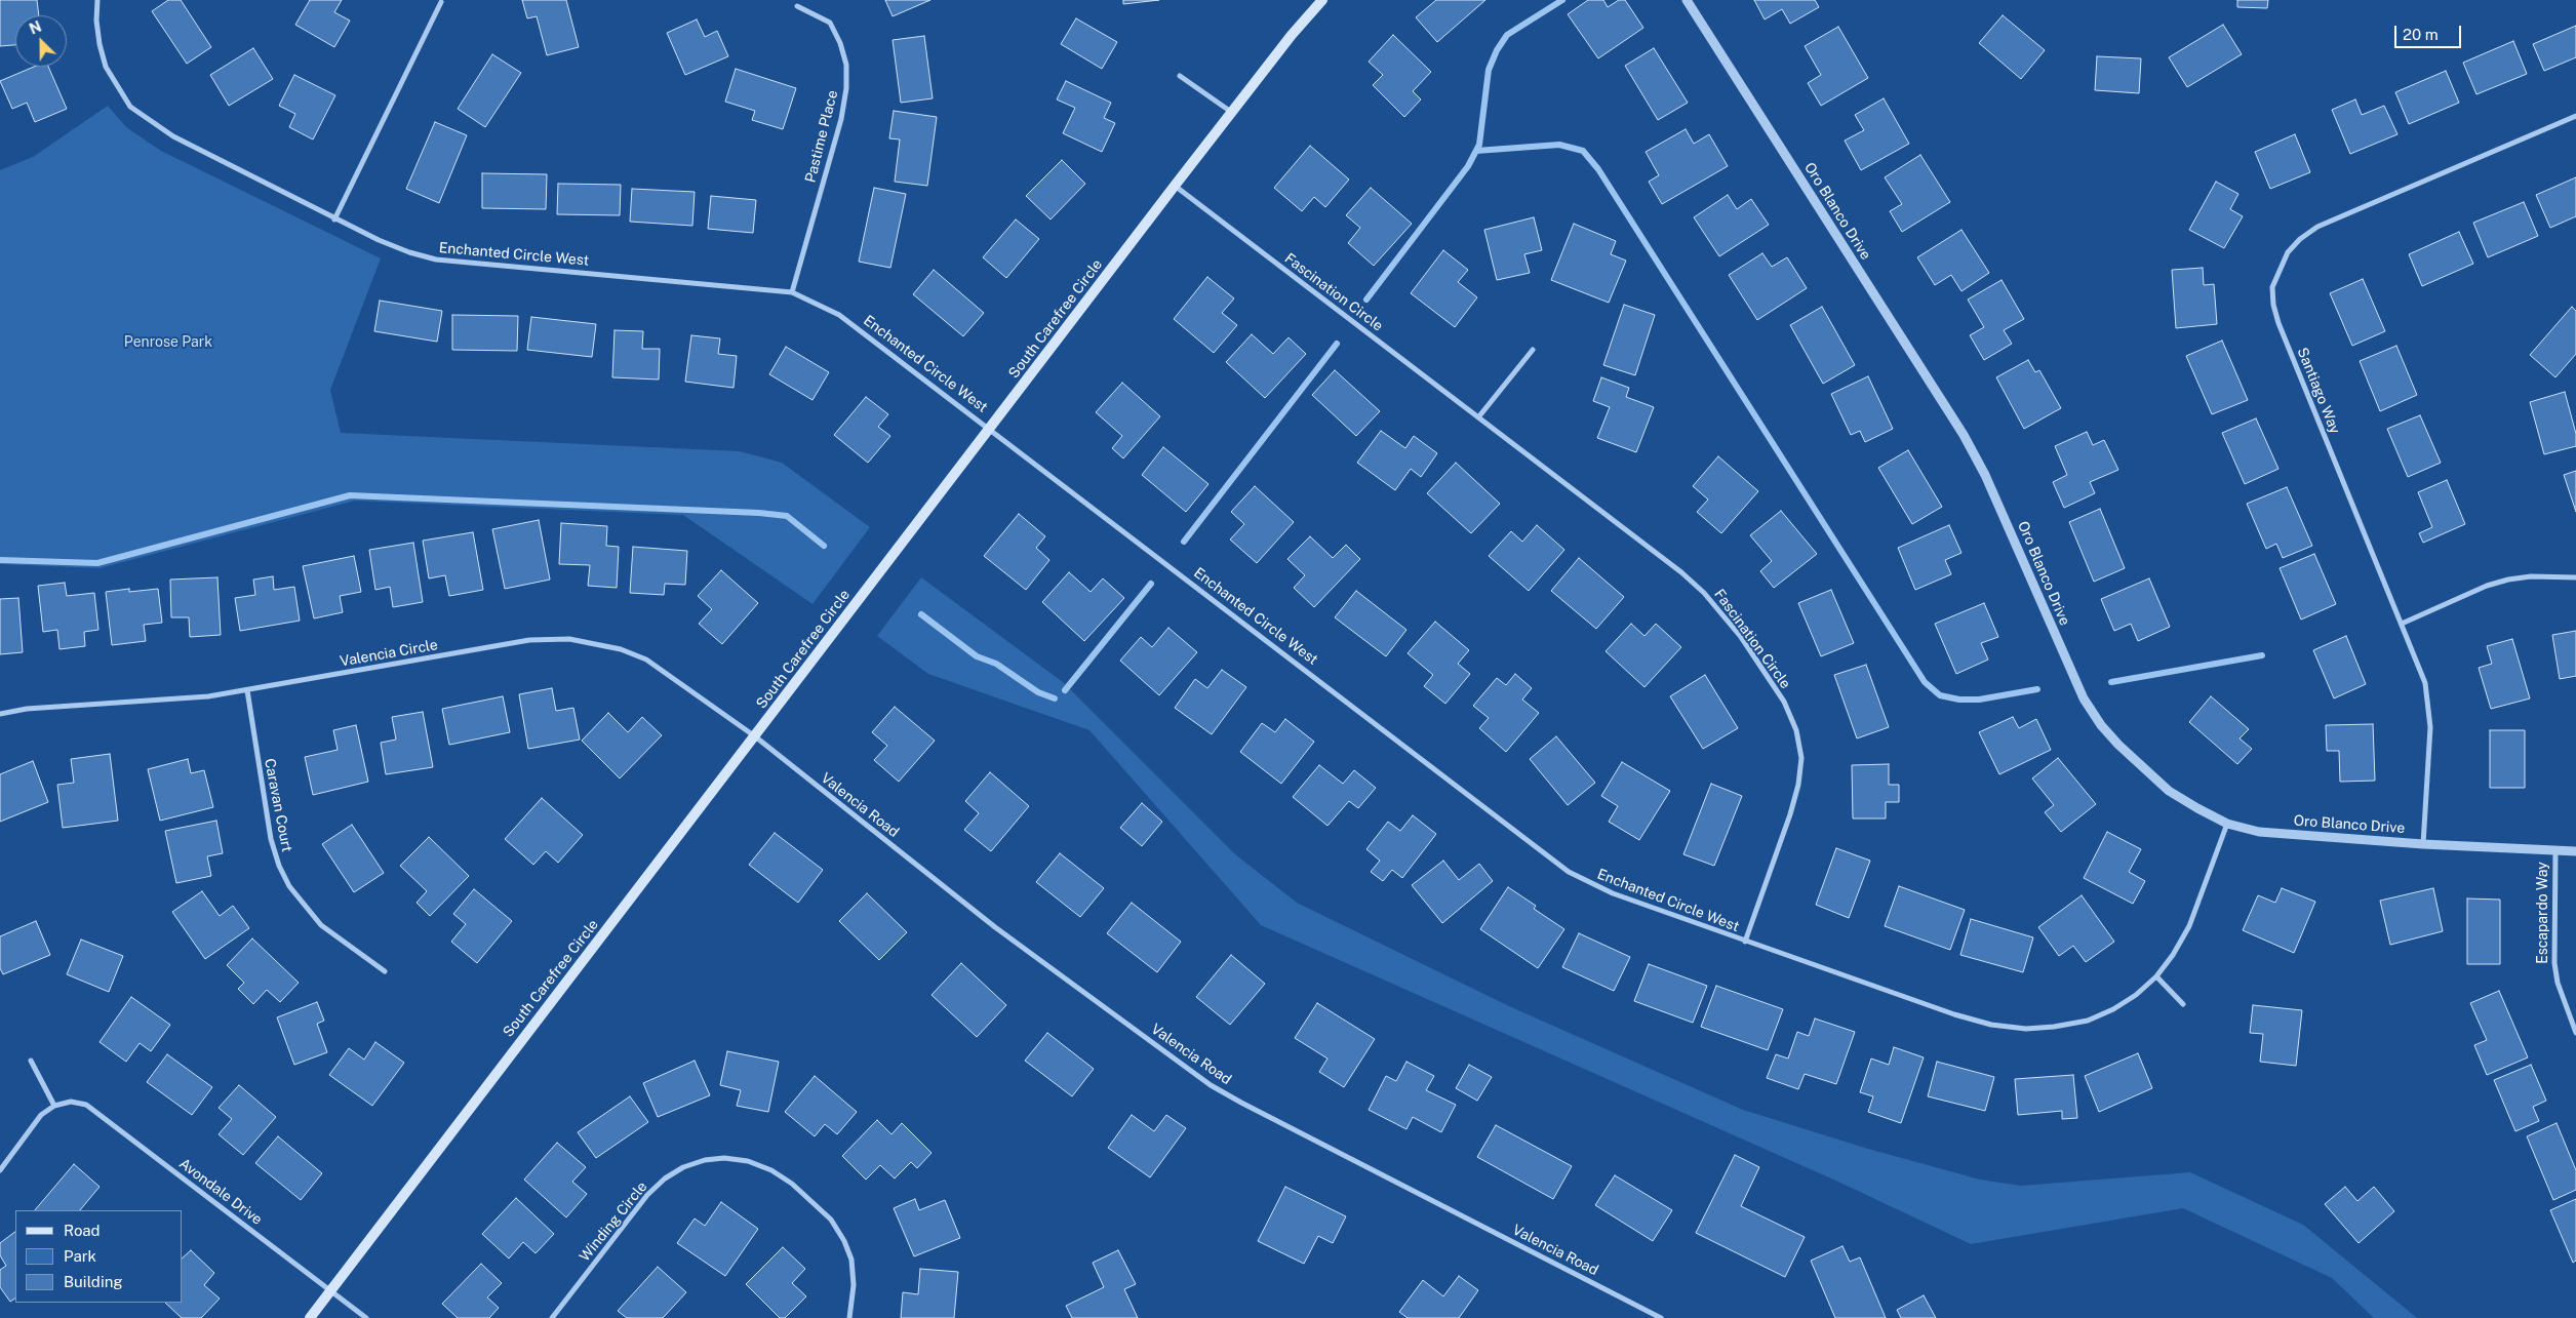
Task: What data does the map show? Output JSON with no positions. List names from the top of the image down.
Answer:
{
  "streets": {
    "main road": ["South Carefree Circle"],
    "street": [
      "Pastime Place",
      "Oro Blanco Drive",
      "Enchanted Circle West",
      "Fascination Circle",
      "Santiago Way",
      "Valencia Circle",
      "Caravan Court",
      "Valencia Road",
      "Escapardo Way",
      "Avondale Drive",
      "Winding Circle"
    ]
  },
  "crossings": [
    ["Pastime Place", "Enchanted Circle West"],
    ["Oro Blanco Drive", "Enchanted Circle West"],
    ["Oro Blanco Drive", "Santiago Way"],
    ["Oro Blanco Drive", "Escapardo Way"],
    ["Enchanted Circle West", "Fascination Circle"],
    ["Enchanted Circle West", "South Carefree Circle"],
    ["Fascination Circle", "South Carefree Circle"],
    ["South Carefree Circle", "Valencia Circle"],
    ["South Carefree Circle", "Valencia Road"],
    ["South Carefree Circle", "Avondale Drive"],
    ["Valencia Circle", "Caravan Court"],
    ["Valencia Circle", "Valencia Road"]
  ],
  "parks": ["Penrose Park"],
  "legend": ["Road", "Park", "Building"],
  "scale_bar": "20 m",
  "north": "top left"
}
